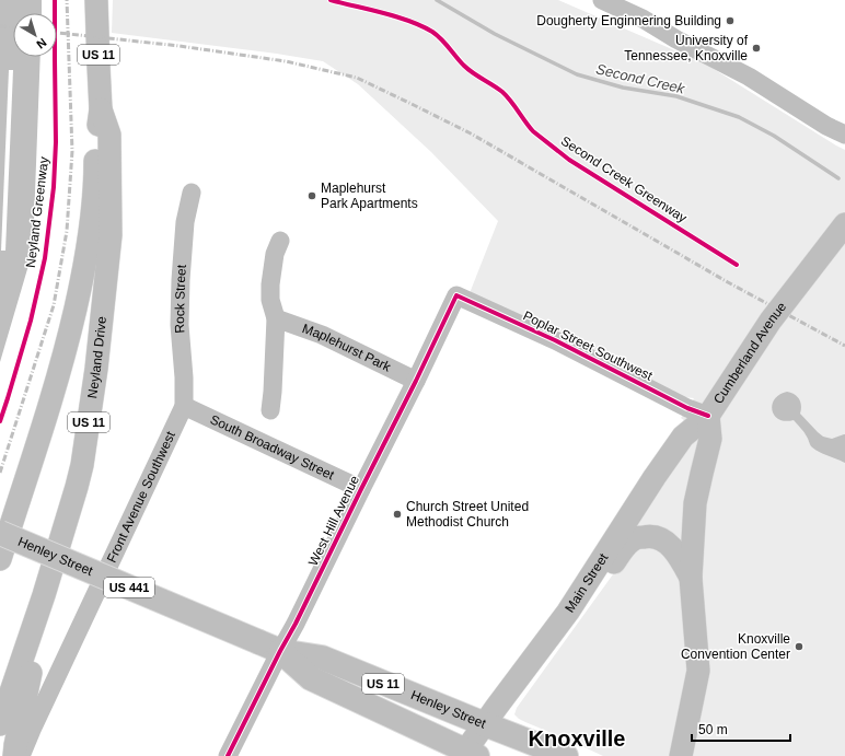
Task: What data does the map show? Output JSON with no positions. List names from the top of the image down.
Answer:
{
  "streets": {
    "highway": ["US 11", "Henley Street", "US 441"],
    "main road": ["Cumberland Avenue", "Neyland Drive", "Main Street"],
    "street": [
      "Rock Street",
      "Poplar Street Southwest",
      "Maplehurst Park",
      "South Broadway Street",
      "Front Avenue Southwest",
      "West Hill Avenue"
    ],
    "cycle path": ["Second Creek Greenway", "Neyland Greenway"]
  },
  "crossings": [
    ["Rock Street", "South Broadway Street"],
    ["Rock Street", "Front Avenue Southwest"],
    ["Poplar Street Southwest", "Cumberland Avenue"],
    ["Poplar Street Southwest", "West Hill Avenue"],
    ["Poplar Street Southwest", "Main Street"],
    ["Maplehurst Park", "West Hill Avenue"],
    ["Cumberland Avenue", "Main Street"],
    ["South Broadway Street", "Front Avenue Southwest"],
    ["South Broadway Street", "West Hill Avenue"],
    ["West Hill Avenue", "Henley Street"],
    ["Henley Street", "Main Street"]
  ],
  "districts": ["Knoxville"],
  "water": ["Second Creek"],
  "places": [
    "Dougherty Enginnering Building",
    "University of Tennessee, Knoxville",
    "Maplehurst Park Apartments",
    "Church Street United Methodist Church",
    "Knoxville Convention Center"
  ],
  "scale_bar": "50 m",
  "north": "bottom right"
}
